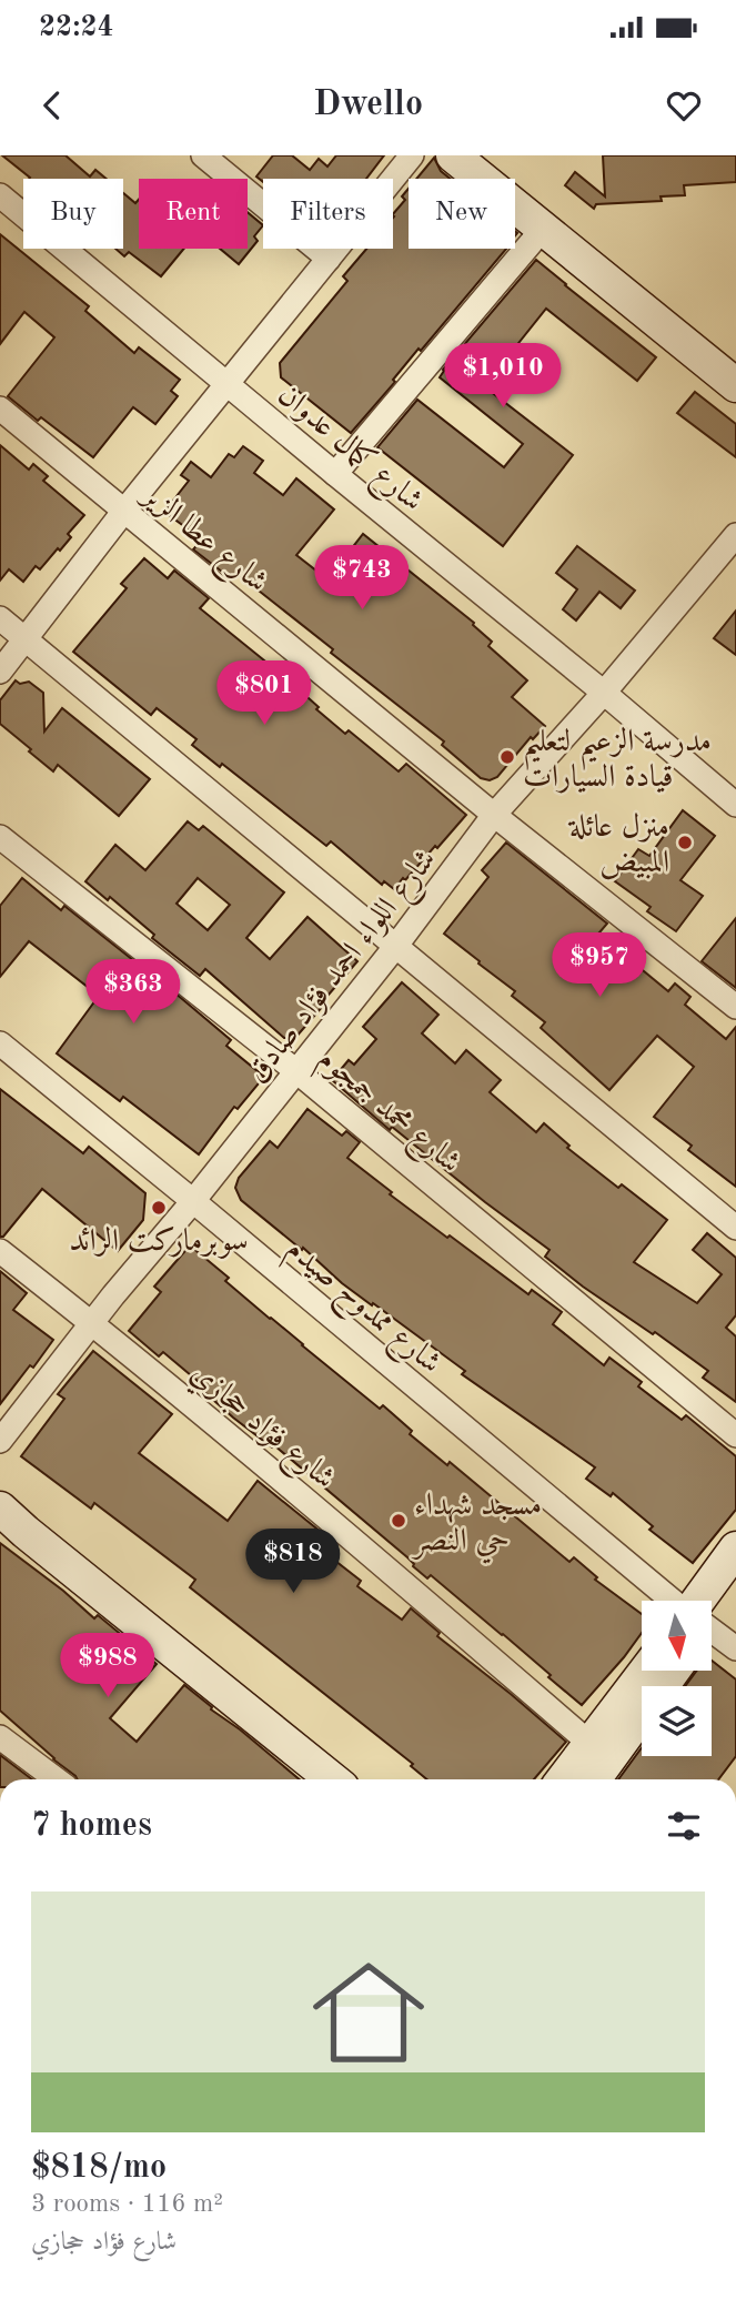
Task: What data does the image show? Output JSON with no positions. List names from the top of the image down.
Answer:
{
  "streets": {
    "street": [
      "شارع كمال عدوان",
      "شارع عطا الزير",
      "شارع اللواء احمد فؤاد صادق",
      "شارع محمد جمجوم",
      "شارع ممدوح صيدم",
      "شارع فؤاد حجازي"
    ]
  },
  "crossings": [
    ["شارع كمال عدوان", "شارع اللواء احمد فؤاد صادق"],
    ["شارع عطا الزير", "شارع اللواء احمد فؤاد صادق"],
    ["شارع اللواء احمد فؤاد صادق", "شارع محمد جمجوم"],
    ["شارع اللواء احمد فؤاد صادق", "شارع ممدوح صيدم"],
    ["شارع اللواء احمد فؤاد صادق", "شارع فؤاد حجازي"]
  ],
  "places": [
    "مدرسة الزعيم لتعليم قيادة السيارات",
    "منزل عائلة المبيض",
    "سوبرماركت الرائد",
    "مسجد شهداء حي النصر"
  ],
  "north": "bottom",
  "page": {
    "status": "22:24",
    "header": "Dwello",
    "chip": [
      "Buy",
      "Rent",
      "Filters",
      "New"
    ],
    "price": [
      "$1,010",
      "$743",
      "$801",
      "$957",
      "$363",
      "$818",
      "$988"
    ],
    "heading": "7 homes",
    "list": [
      {
        "name": "$818/mo",
        "note": "3 rooms · 116 m² · شارع فؤاد حجازي"
      }
    ]
  }
}
